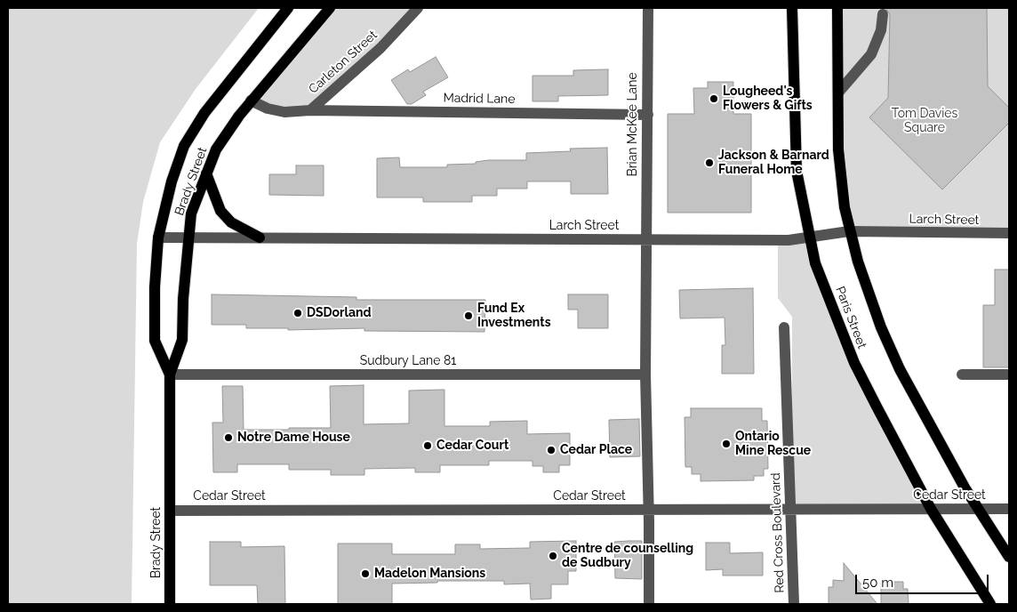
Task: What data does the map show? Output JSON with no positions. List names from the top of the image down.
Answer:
{
  "streets": {
    "main road": ["Brady Street", "Paris Street"],
    "street": [
      "Carleton Street",
      "Madrid Lane",
      "Brian McKee Lane",
      "Larch Street",
      "Sudbury Lane 81",
      "Cedar Street",
      "Red Cross Boulevard"
    ]
  },
  "crossings": [
    ["Carleton Street", "Madrid Lane"],
    ["Carleton Street", "Brady Street"],
    ["Madrid Lane", "Brian McKee Lane"],
    ["Brian McKee Lane", "Larch Street"],
    ["Brian McKee Lane", "Sudbury Lane 81"],
    ["Brian McKee Lane", "Cedar Street"],
    ["Brady Street", "Larch Street"],
    ["Brady Street", "Sudbury Lane 81"],
    ["Brady Street", "Cedar Street"],
    ["Larch Street", "Paris Street"],
    ["Paris Street", "Cedar Street"],
    ["Cedar Street", "Red Cross Boulevard"]
  ],
  "parks": ["Tom Davies Square"],
  "places": [
    "Lougheed's Flowers & Gifts",
    "Jackson & Barnard Funeral Home",
    "DSDorland",
    "Fund Ex Investments",
    "Notre Dame House",
    "Ontario Mine Rescue",
    "Cedar Court",
    "Cedar Place",
    "Centre de counselling de Sudbury",
    "Madelon Mansions"
  ],
  "scale_bar": "50 m"
}
